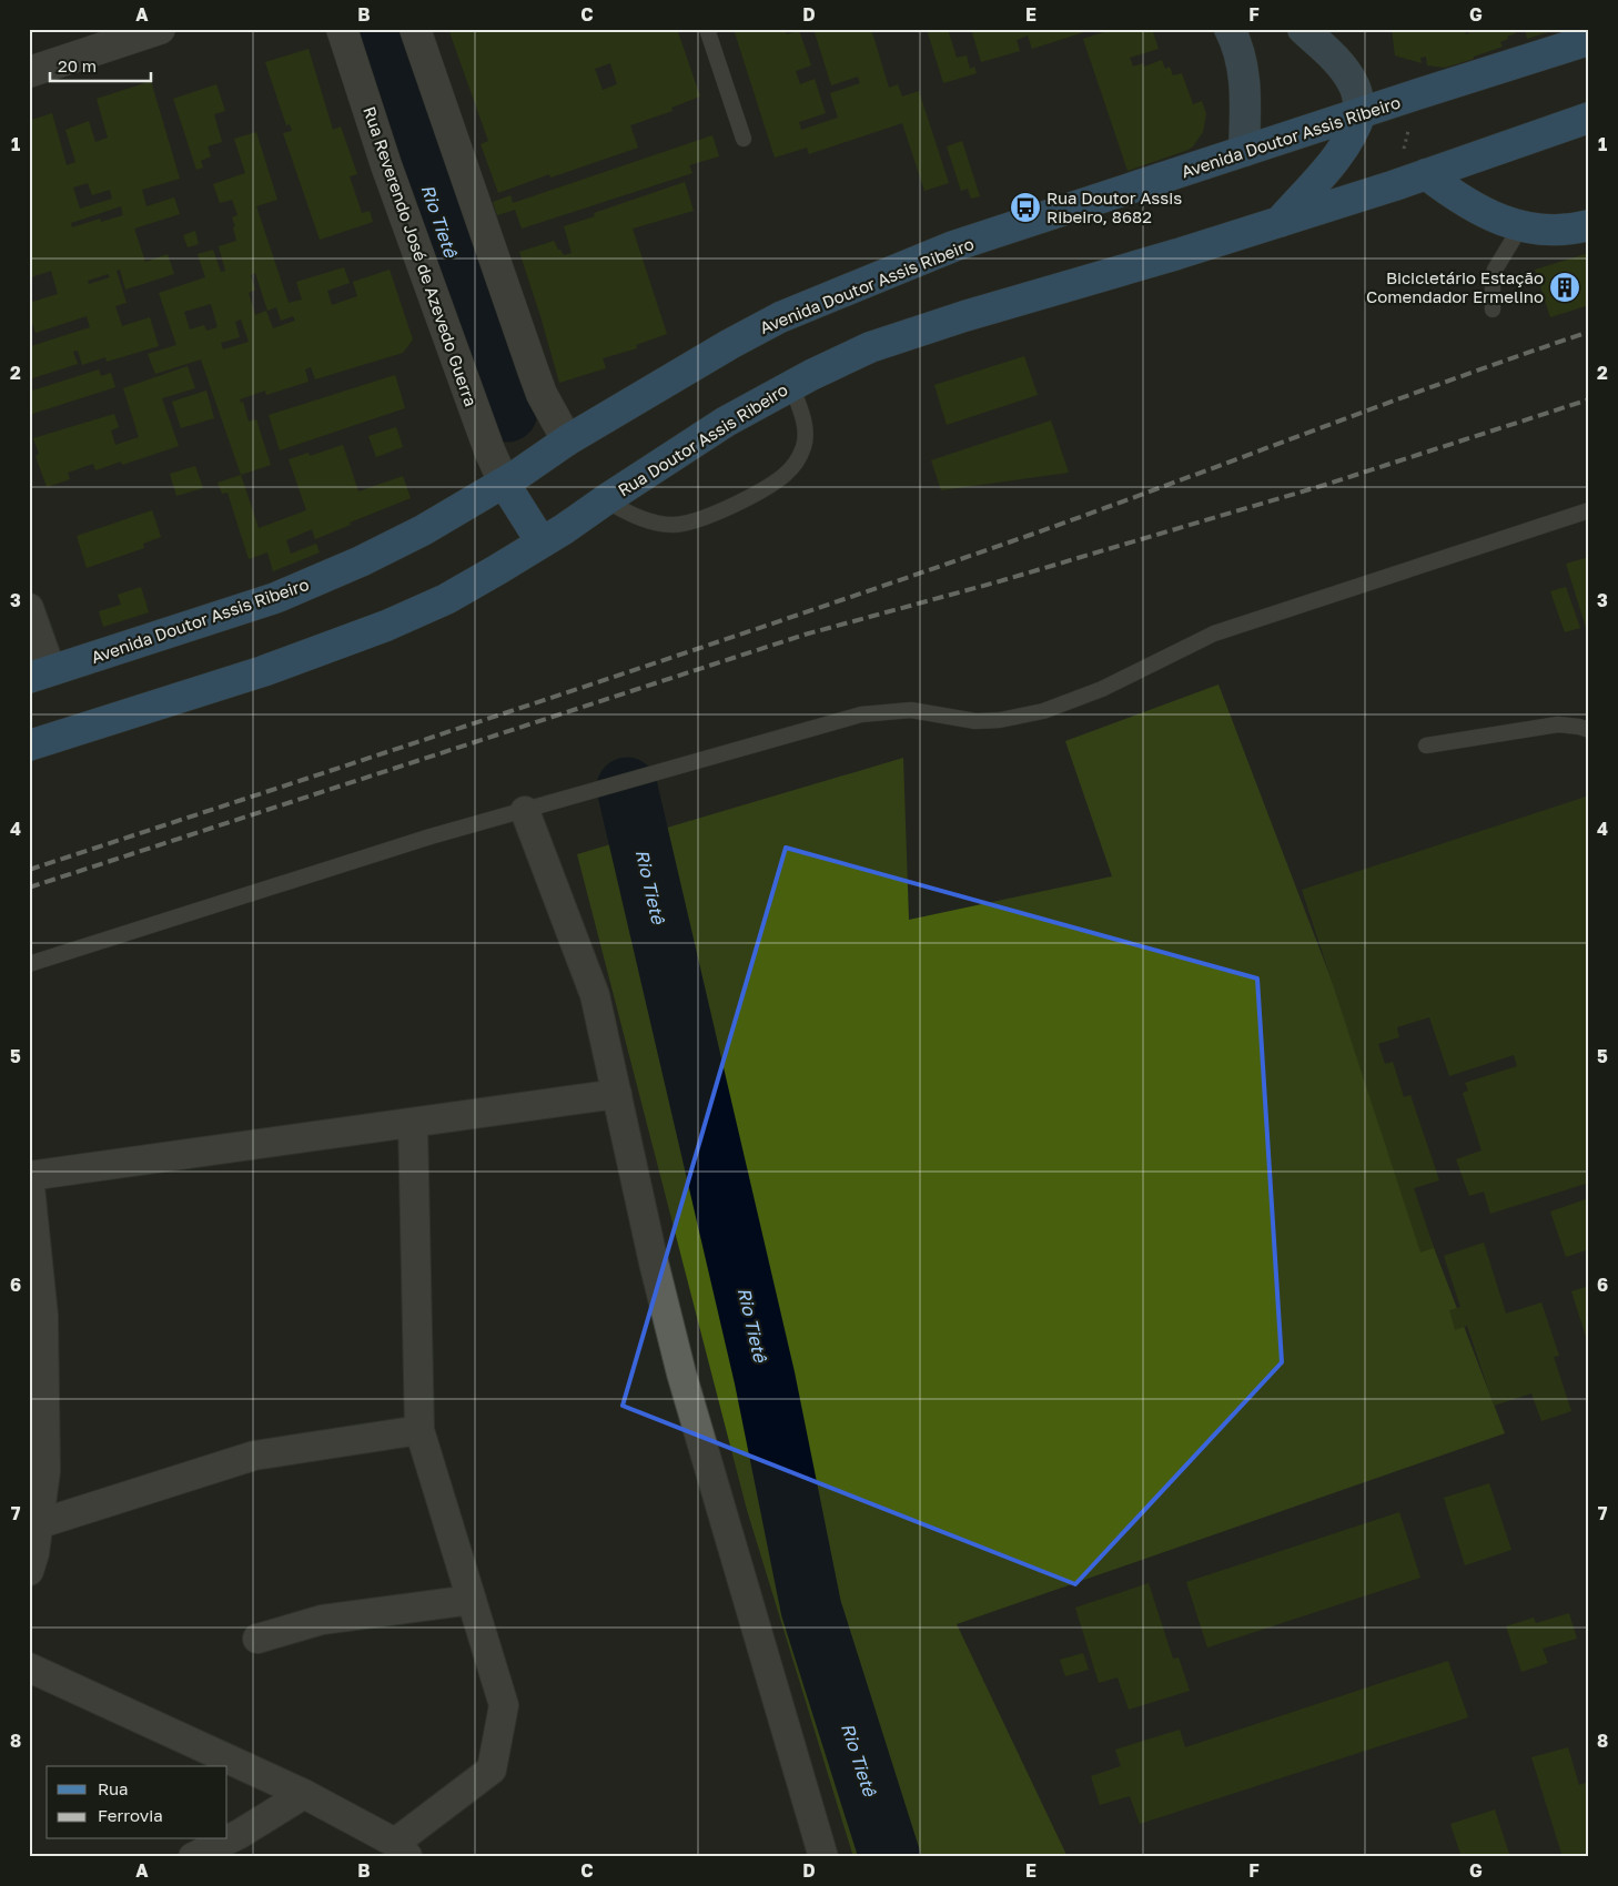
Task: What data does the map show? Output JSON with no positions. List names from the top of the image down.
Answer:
{
  "streets": {
    "main road": ["Avenida Doutor Assis Ribeiro", "Rua Doutor Assis Ribeiro"],
    "street": ["Rua Reverendo José de Azevedo Guerra"]
  },
  "crossings": [
    ["Avenida Doutor Assis Ribeiro", "Rua Reverendo José de Azevedo Guerra"]
  ],
  "water": ["Rio Tietê"],
  "places": {
    "bus stop": ["Rua Doutor Assis Ribeiro, 8682"],
    "building": ["Bicicletário Estação Comendador Ermelino"]
  },
  "legend": ["Rua", "Ferrovia"],
  "scale_bar": "20 m",
  "grid": {
    "columns": [
      "A",
      "B",
      "C",
      "D",
      "E",
      "F",
      "G"
    ],
    "rows": [
      "1",
      "2",
      "3",
      "4",
      "5",
      "6",
      "7",
      "8"
    ]
  }
}
